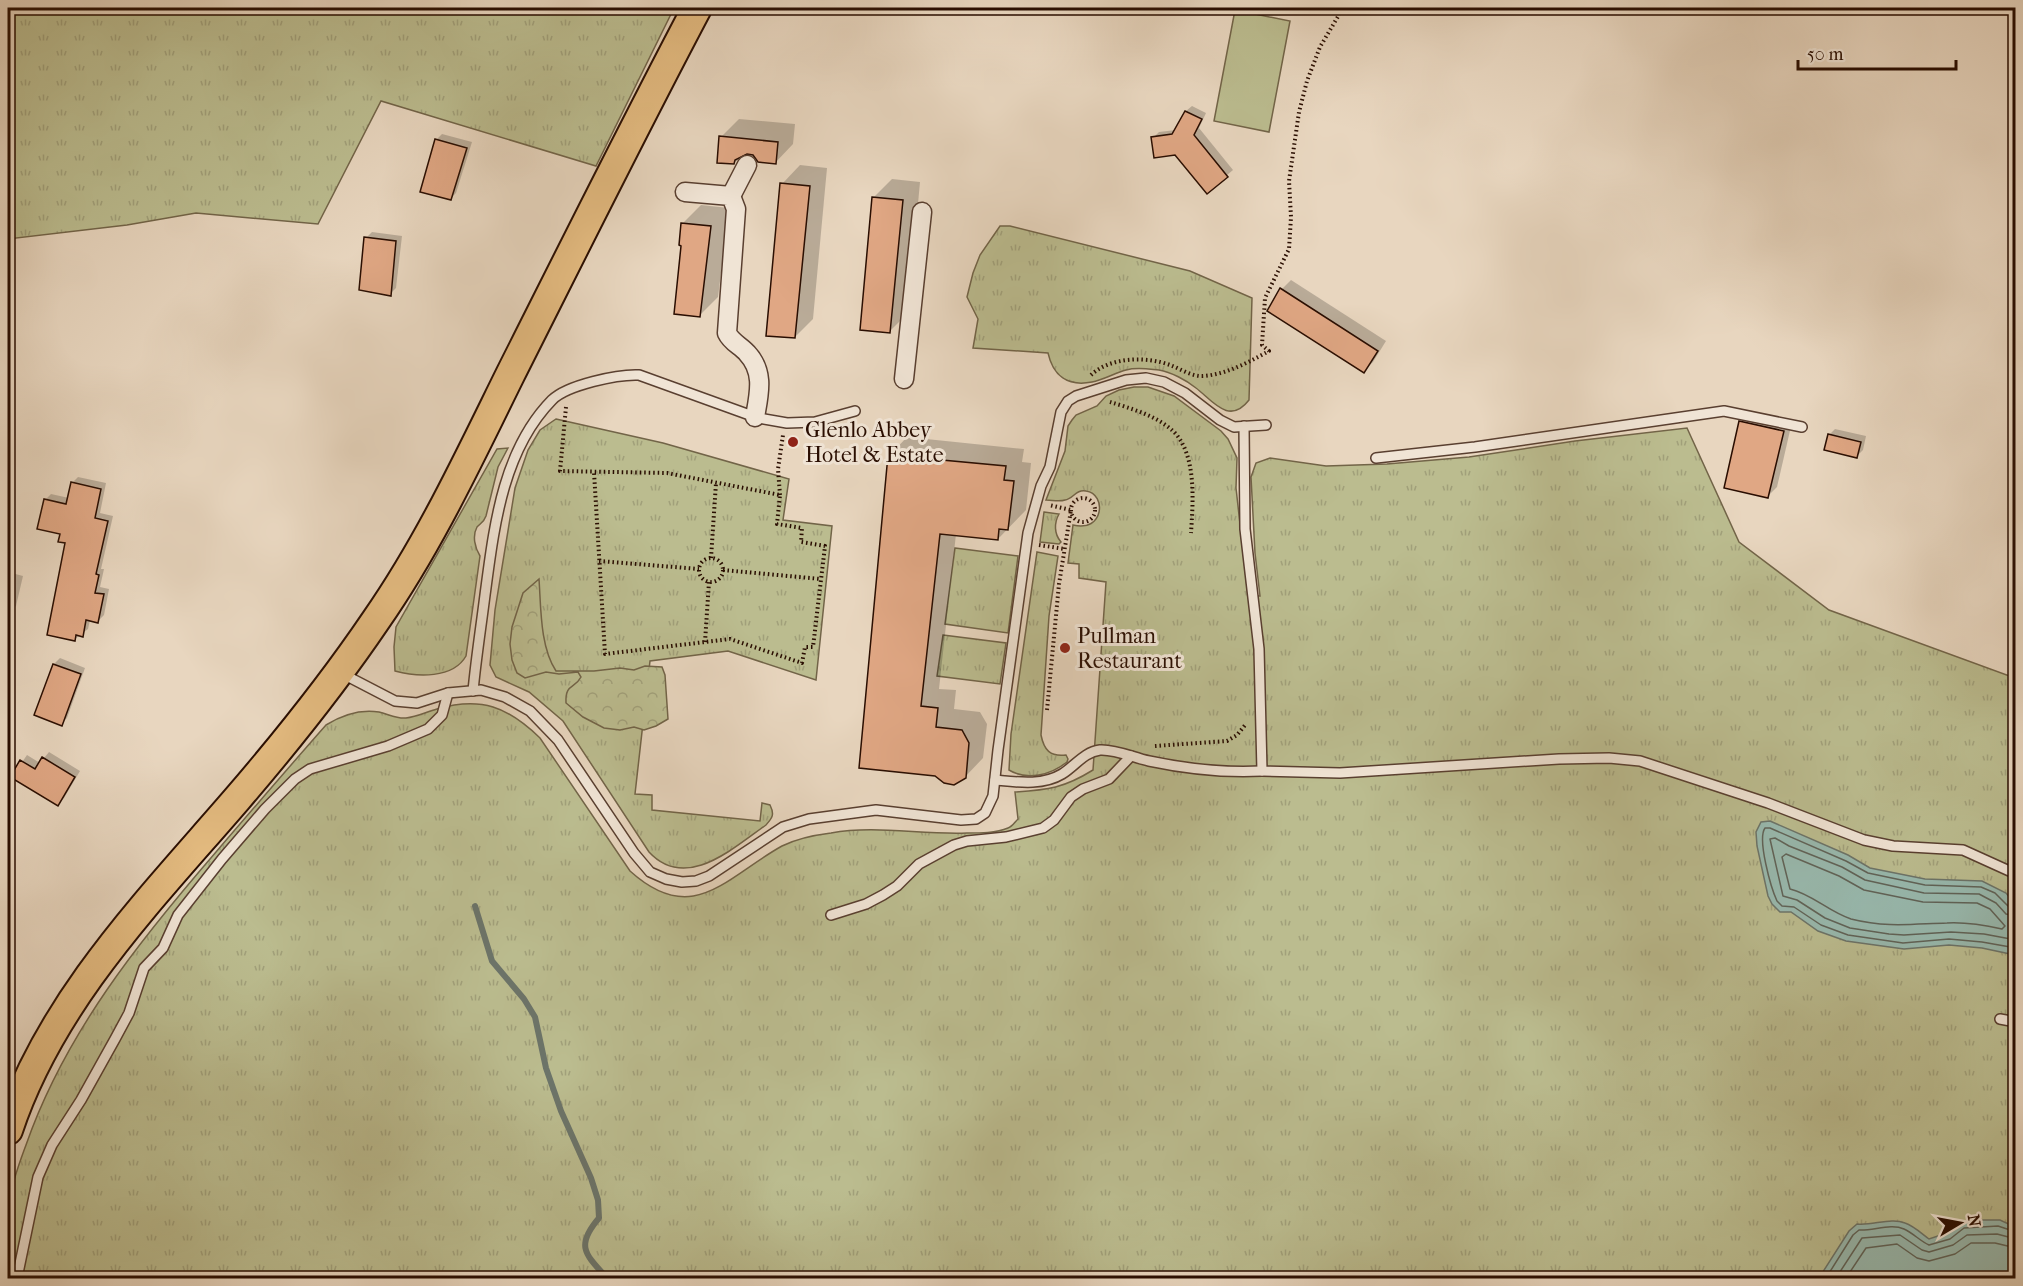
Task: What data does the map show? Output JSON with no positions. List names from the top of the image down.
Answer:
{
  "places": ["Glenlo Abbey Hotel & Estate", "Pullman Restaurant"],
  "scale_bar": "50 m",
  "north": "right"
}
